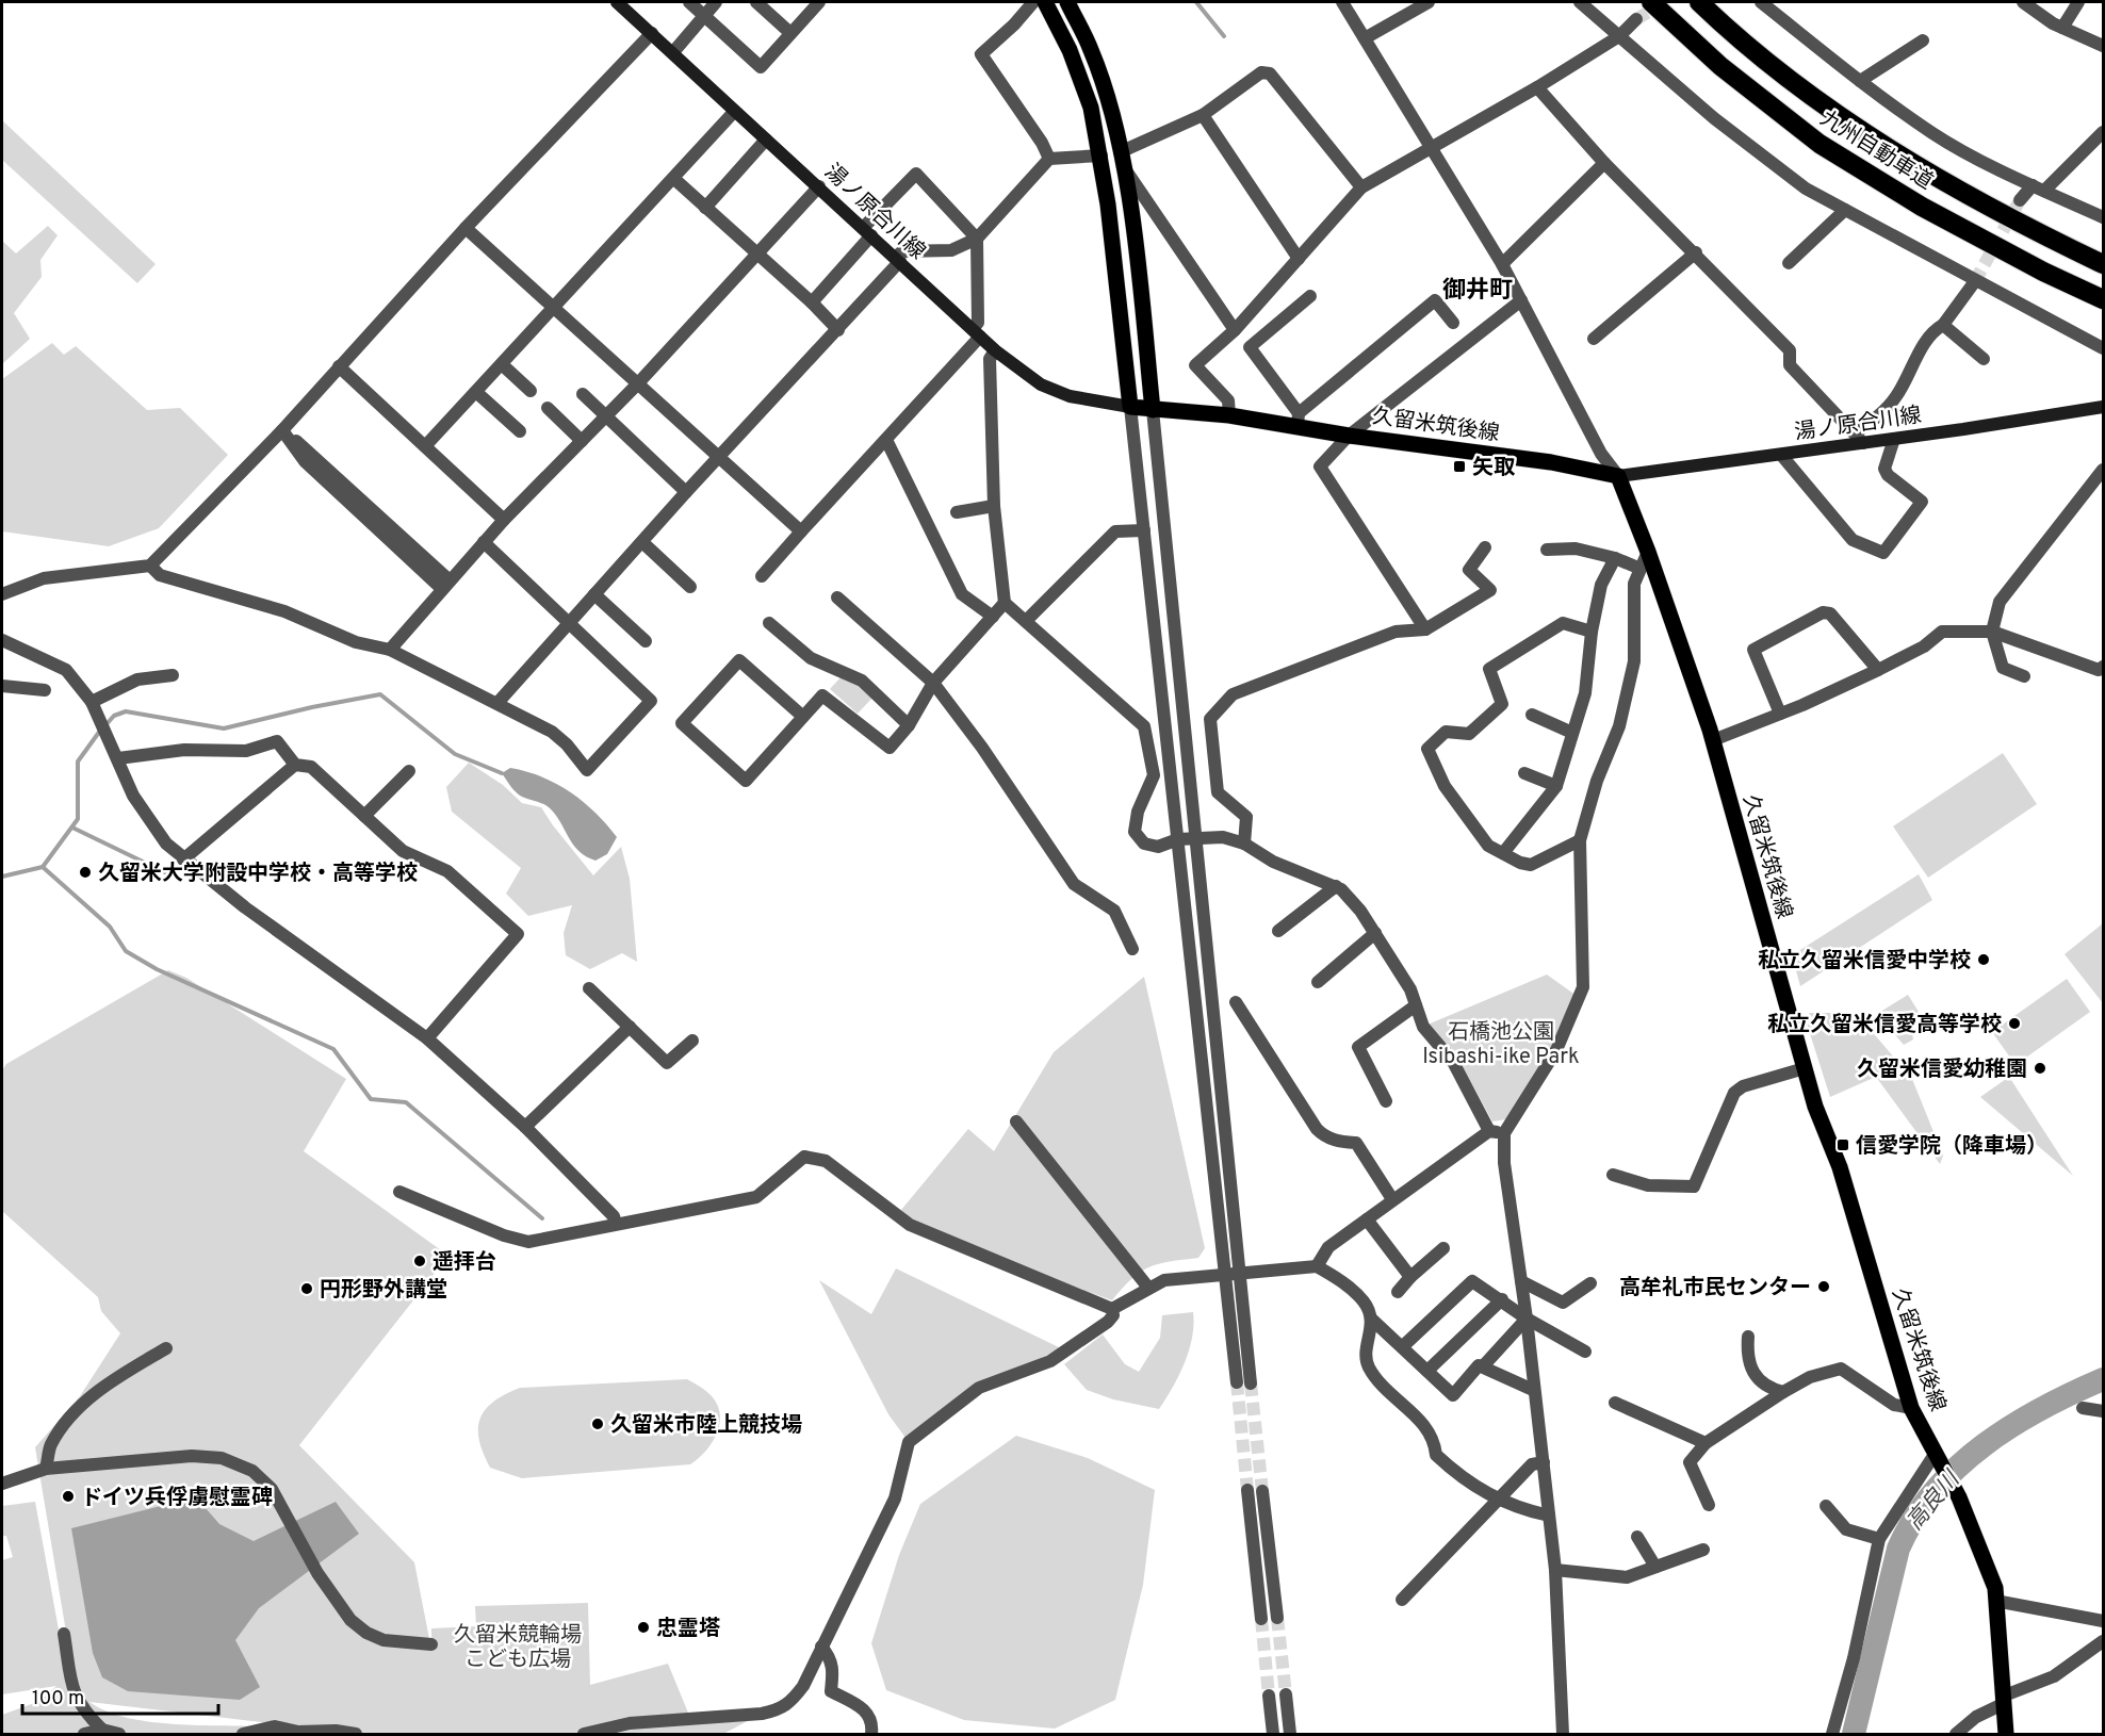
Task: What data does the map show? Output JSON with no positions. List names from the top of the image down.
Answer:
{
  "streets": {
    "highway": ["九州自動車道"],
    "main road": ["湯ノ原合川線", "久留米筑後線"]
  },
  "crossings": [
    ["湯ノ原合川線", "久留米筑後線"]
  ],
  "districts": ["御井町"],
  "water": ["高良川"],
  "parks": ["石橋池公園 Isibashi-ike Park", "久留米競輪場 こども広場"],
  "places": {
    "transit": ["矢取", "信愛学院（降車場）"],
    "other": [
      "久留米大学附設中学校・高等学校",
      "私立久留米信愛中学校",
      "私立久留米信愛高等学校",
      "久留米信愛幼稚園",
      "遥拝台",
      "高牟礼市民センター",
      "円形野外講堂",
      "久留米市陸上競技場",
      "ドイツ兵俘虜慰霊碑",
      "忠霊塔"
    ]
  },
  "scale_bar": "100 m"
}
